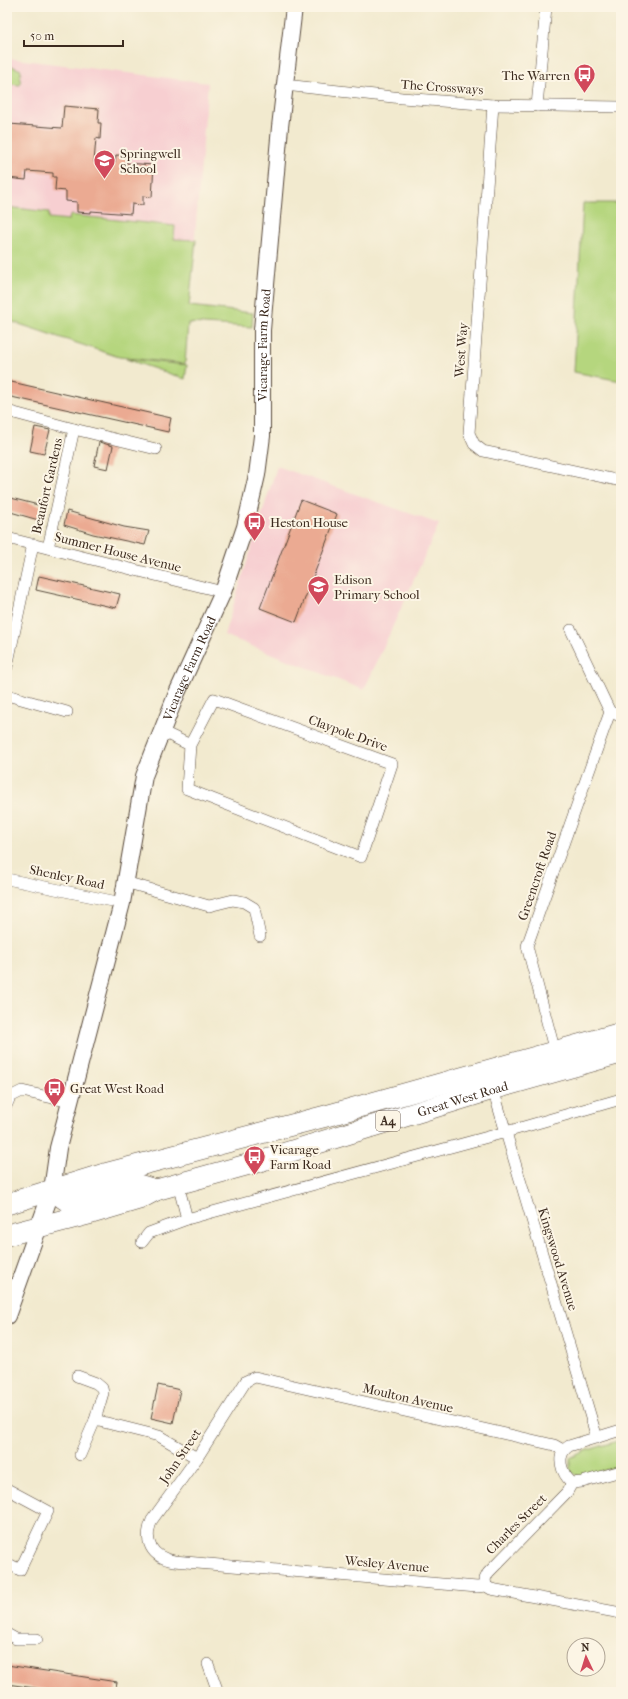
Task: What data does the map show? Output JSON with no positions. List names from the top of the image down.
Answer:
{
  "streets": {
    "highway": ["Great West Road", "A4"],
    "street": [
      "The Crossways",
      "Vicarage Farm Road",
      "West Way",
      "Beaufort Gardens",
      "Summer House Avenue",
      "Claypole Drive",
      "Greencroft Road",
      "Shenley Road",
      "Kingswood Avenue",
      "Moulton Avenue",
      "John Street",
      "Charles Street",
      "Wesley Avenue"
    ]
  },
  "crossings": [
    ["The Crossways", "Vicarage Farm Road"],
    ["The Crossways", "West Way"],
    ["Vicarage Farm Road", "Summer House Avenue"],
    ["Vicarage Farm Road", "Shenley Road"],
    ["Vicarage Farm Road", "Great West Road"],
    ["Beaufort Gardens", "Summer House Avenue"],
    ["Greencroft Road", "Great West Road"],
    ["Great West Road", "Kingswood Avenue"],
    ["Moulton Avenue", "John Street"],
    ["John Street", "Wesley Avenue"],
    ["Charles Street", "Wesley Avenue"]
  ],
  "places": {
    "bus stop": [
      "The Warren",
      "Heston House",
      "Great West Road",
      "Vicarage Farm Road"
    ],
    "school or university": ["Springwell School", "Edison Primary School"]
  },
  "scale_bar": "50 m",
  "north": "top"
}
